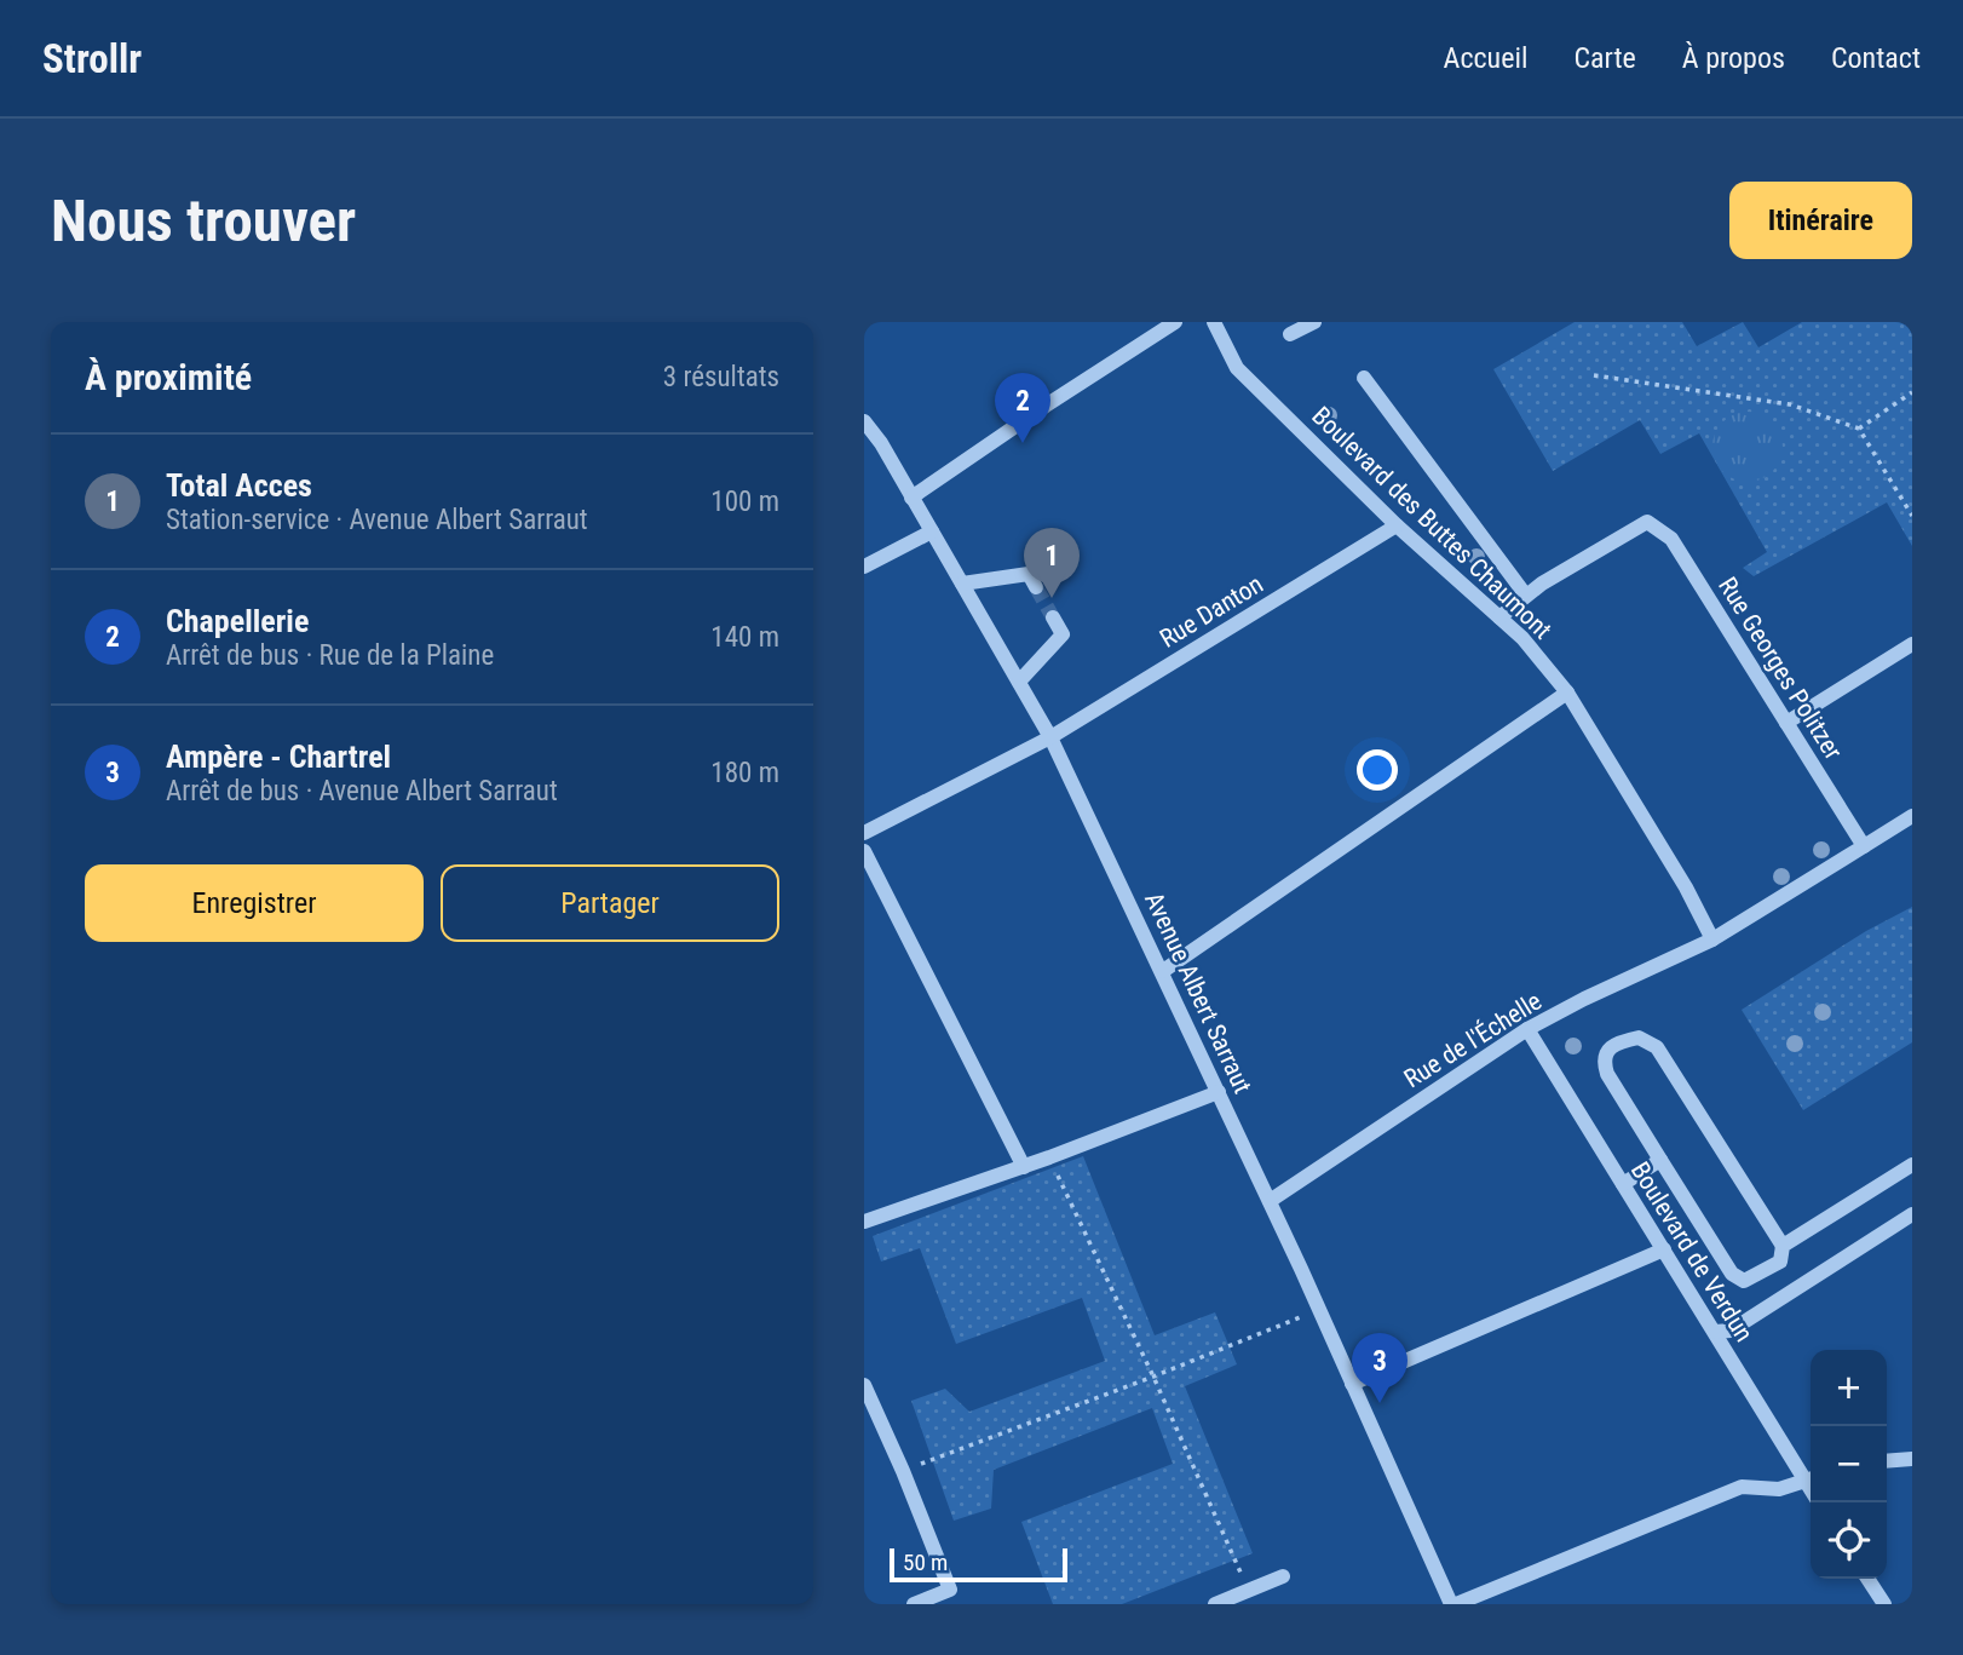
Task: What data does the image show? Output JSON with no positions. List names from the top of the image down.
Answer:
{
  "streets": {
    "street": [
      "Boulevard des Buttes Chaumont",
      "Rue Danton",
      "Rue Georges Politzer",
      "Avenue Albert Sarraut",
      "Rue de l'Échelle",
      "Boulevard de Verdun"
    ]
  },
  "crossings": [
    ["Boulevard des Buttes Chaumont", "Rue Danton"],
    ["Boulevard des Buttes Chaumont", "Rue Georges Politzer"],
    ["Boulevard des Buttes Chaumont", "Rue de l'Échelle"],
    ["Rue Danton", "Avenue Albert Sarraut"],
    ["Avenue Albert Sarraut", "Rue de l'Échelle"],
    ["Rue de l'Échelle", "Boulevard de Verdun"]
  ],
  "scale_bar": "50 m",
  "page": {
    "header": "Strollr",
    "nav": [
      "Accueil",
      "Carte",
      "À propos",
      "Contact"
    ],
    "buttons": [
      "Itinéraire",
      ["Enregistrer", "Partager"]
    ],
    "title": "Nous trouver",
    "heading": ["À proximité", "3 résultats"],
    "pins": ["2", "1", "3"],
    "list": [
      {
        "mark": "1",
        "name": "Total Acces",
        "note": "Station-service · Avenue Albert Sarraut",
        "value": "100 m"
      },
      {
        "mark": "2",
        "name": "Chapellerie",
        "note": "Arrêt de bus · Rue de la Plaine",
        "value": "140 m"
      },
      {
        "mark": "3",
        "name": "Ampère - Chartrel",
        "note": "Arrêt de bus · Avenue Albert Sarraut",
        "value": "180 m"
      }
    ],
    "map_buttons": ["+", "−"],
    "scale": "50 m"
  }
}
